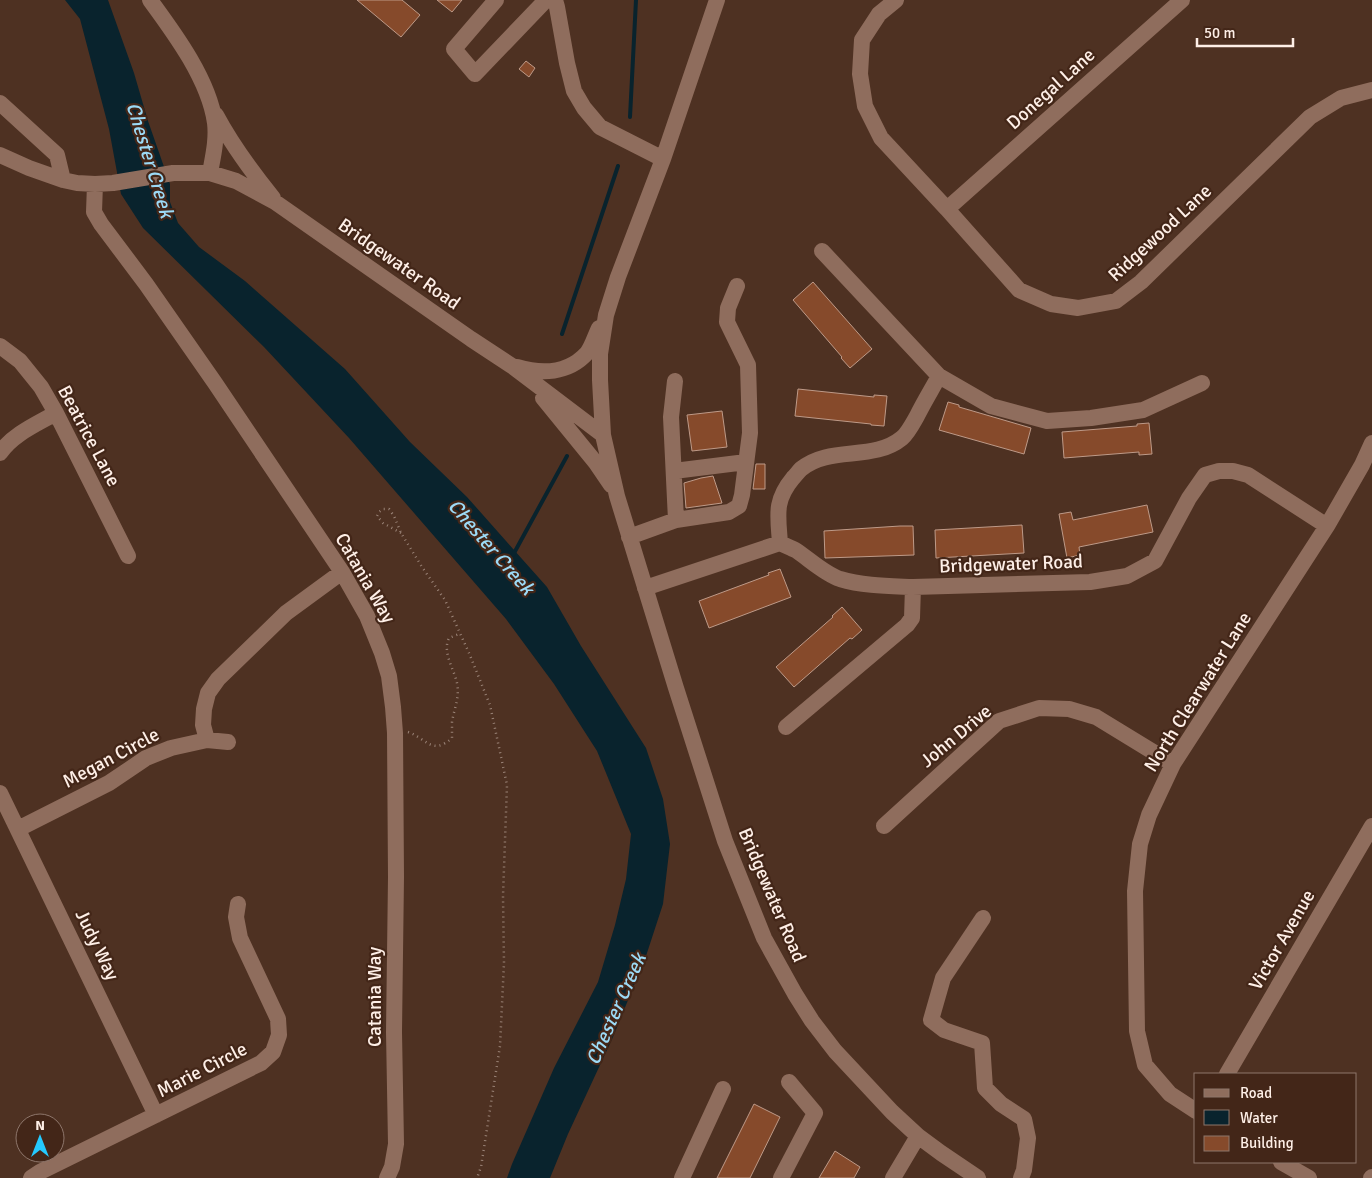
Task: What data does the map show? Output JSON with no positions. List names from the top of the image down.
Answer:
{
  "streets": {
    "street": [
      "Donegal Lane",
      "Ridgewood Lane",
      "Bridgewater Road",
      "Beatrice Lane",
      "Catania Way",
      "North Clearwater Lane",
      "John Drive",
      "Megan Circle",
      "Victor Avenue",
      "Judy Way",
      "Marie Circle"
    ]
  },
  "crossings": [
    ["Donegal Lane", "Ridgewood Lane"],
    ["Bridgewater Road", "Catania Way"],
    ["Bridgewater Road", "North Clearwater Lane"],
    ["North Clearwater Lane", "John Drive"],
    ["Megan Circle", "Judy Way"],
    ["Judy Way", "Marie Circle"]
  ],
  "water": ["Chester Creek"],
  "legend": ["Road", "Water", "Building"],
  "scale_bar": "50 m",
  "north": "top"
}
